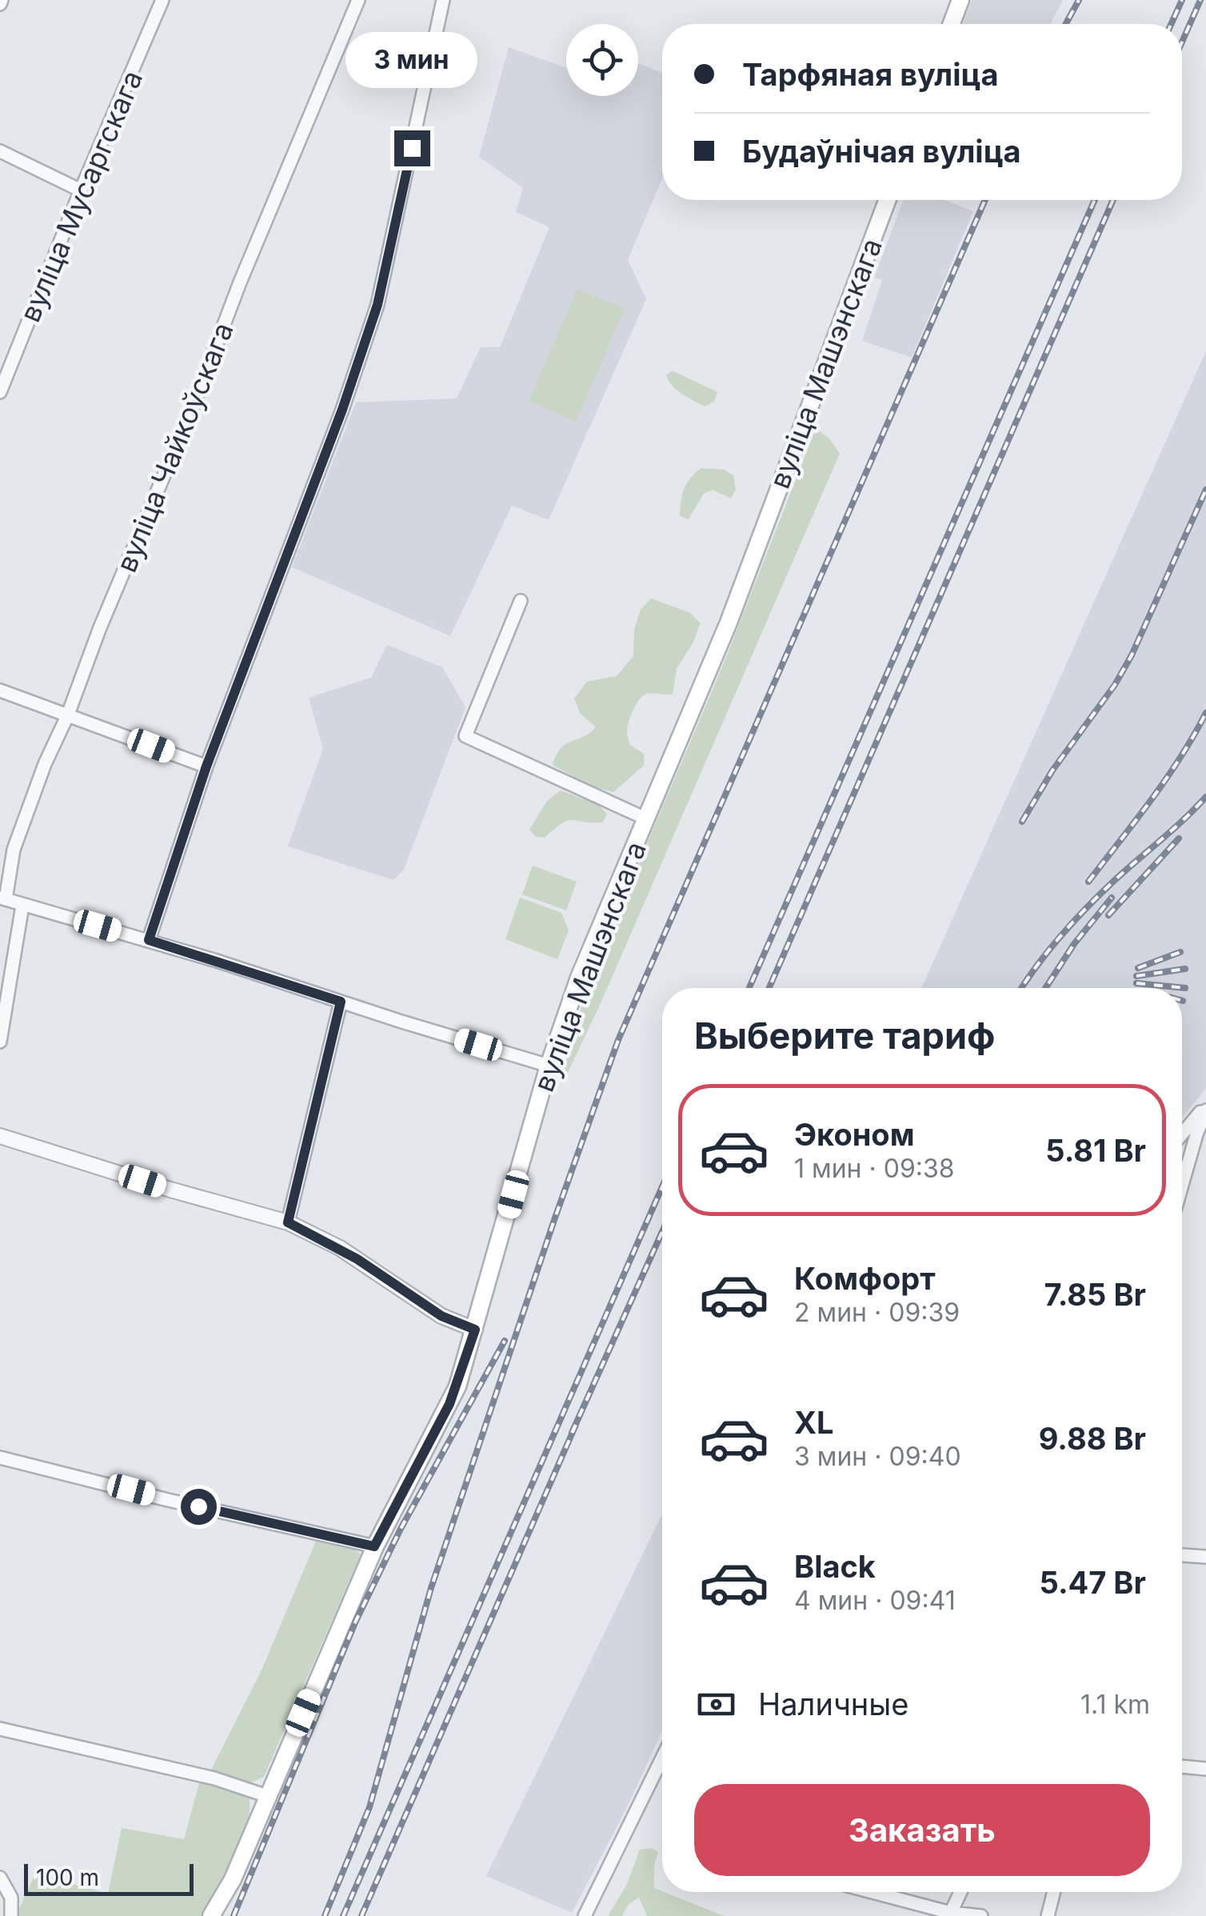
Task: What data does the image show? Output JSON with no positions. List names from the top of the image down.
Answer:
{
  "streets": {
    "main road": ["вуліца Машэнскага"],
    "street": ["вуліца Мусаргскага", "вуліца Чайкоўскага"]
  },
  "scale_bar": "100 m",
  "page": {
    "banner": ["Тарфяная вуліца", "Будаўнічая вуліца"],
    "bubble": "3 мин",
    "heading": "Выберите тариф",
    "list": [
      {
        "name": "Эконом",
        "note": "1 мин · 09:38",
        "value": "5.81 Br"
      },
      {
        "name": "Комфорт",
        "note": "2 мин · 09:39",
        "value": "7.85 Br"
      },
      {
        "name": "XL",
        "note": "3 мин · 09:40",
        "value": "9.88 Br"
      },
      {
        "name": "Black",
        "note": "4 мин · 09:41",
        "value": "5.47 Br"
      }
    ],
    "pay": ["Наличные", "1.1 km"],
    "buttons": "Заказать",
    "scale": "100 m"
  }
}
